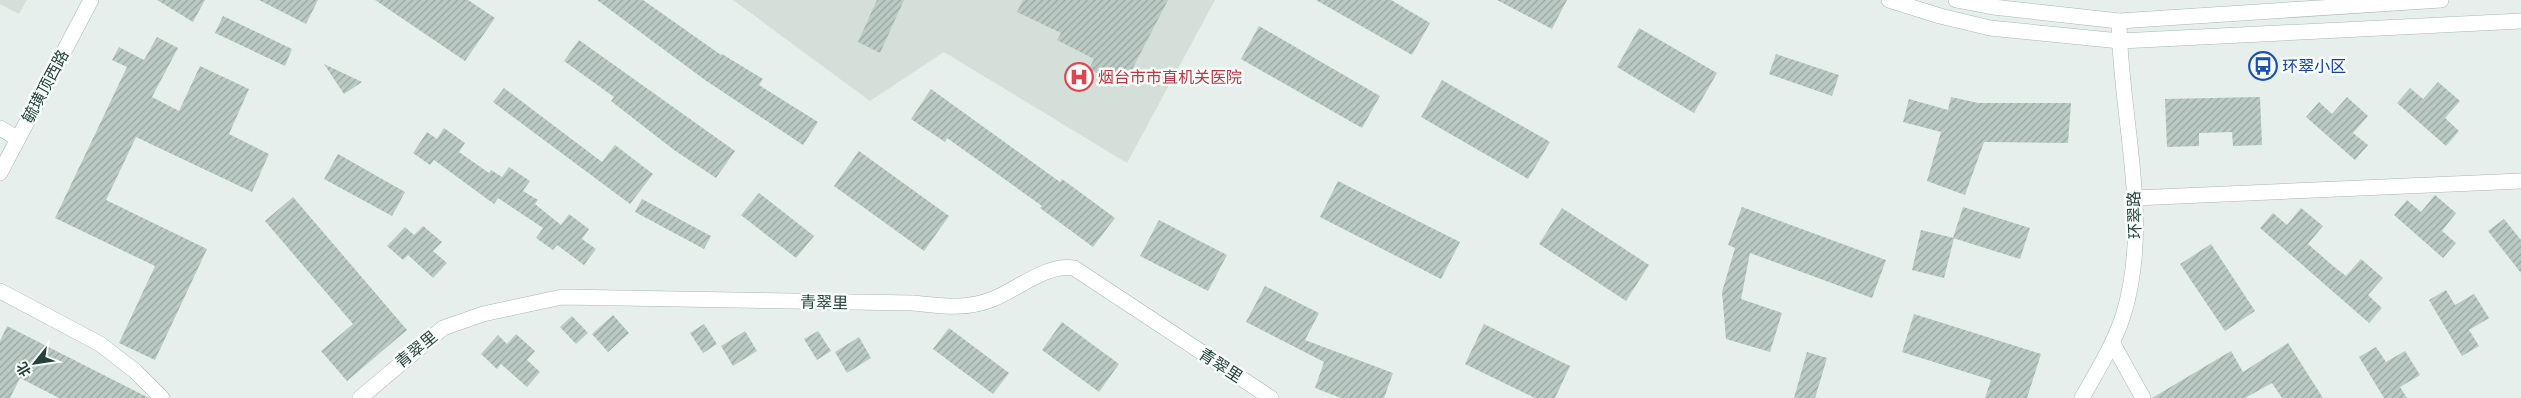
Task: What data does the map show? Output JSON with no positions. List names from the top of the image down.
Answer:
{
  "streets": {
    "street": ["毓璜顶西路", "环翠路", "青翠里"]
  },
  "places": {
    "bus stop": ["环翠小区"],
    "hospital": ["烟台市市直机关医院"]
  },
  "north": "bottom left"
}
